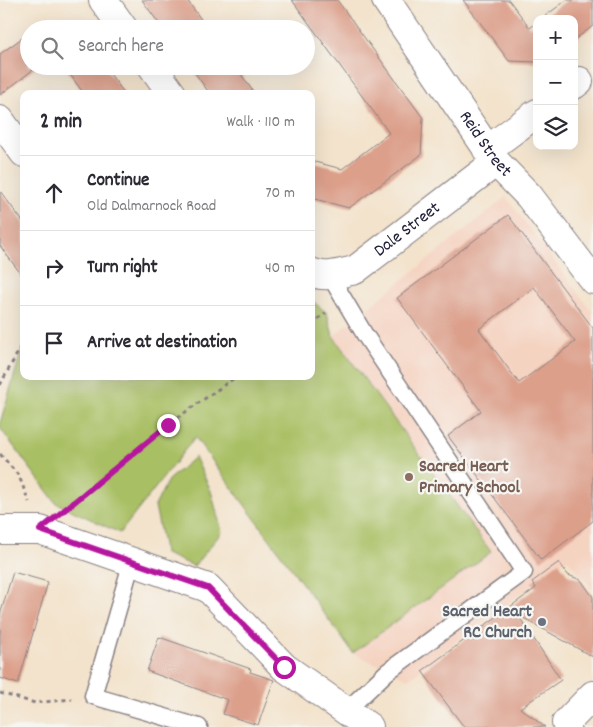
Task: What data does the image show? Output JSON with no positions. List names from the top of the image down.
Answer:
{
  "streets": {
    "street": ["Reid Street", "Dale Street"]
  },
  "crossings": [
    ["Reid Street", "Dale Street"]
  ],
  "places": ["Sacred Heart Primary School", "Sacred Heart RC Church"],
  "page": {
    "map_buttons": ["+", "−"],
    "search": "Search here",
    "heading": ["2 min", "Walk · 110 m"],
    "list": [
      ["Continue", "Old Dalmarnock Road", "70 m"],
      ["Turn right", "40 m"],
      "Arrive at destination"
    ]
  }
}
